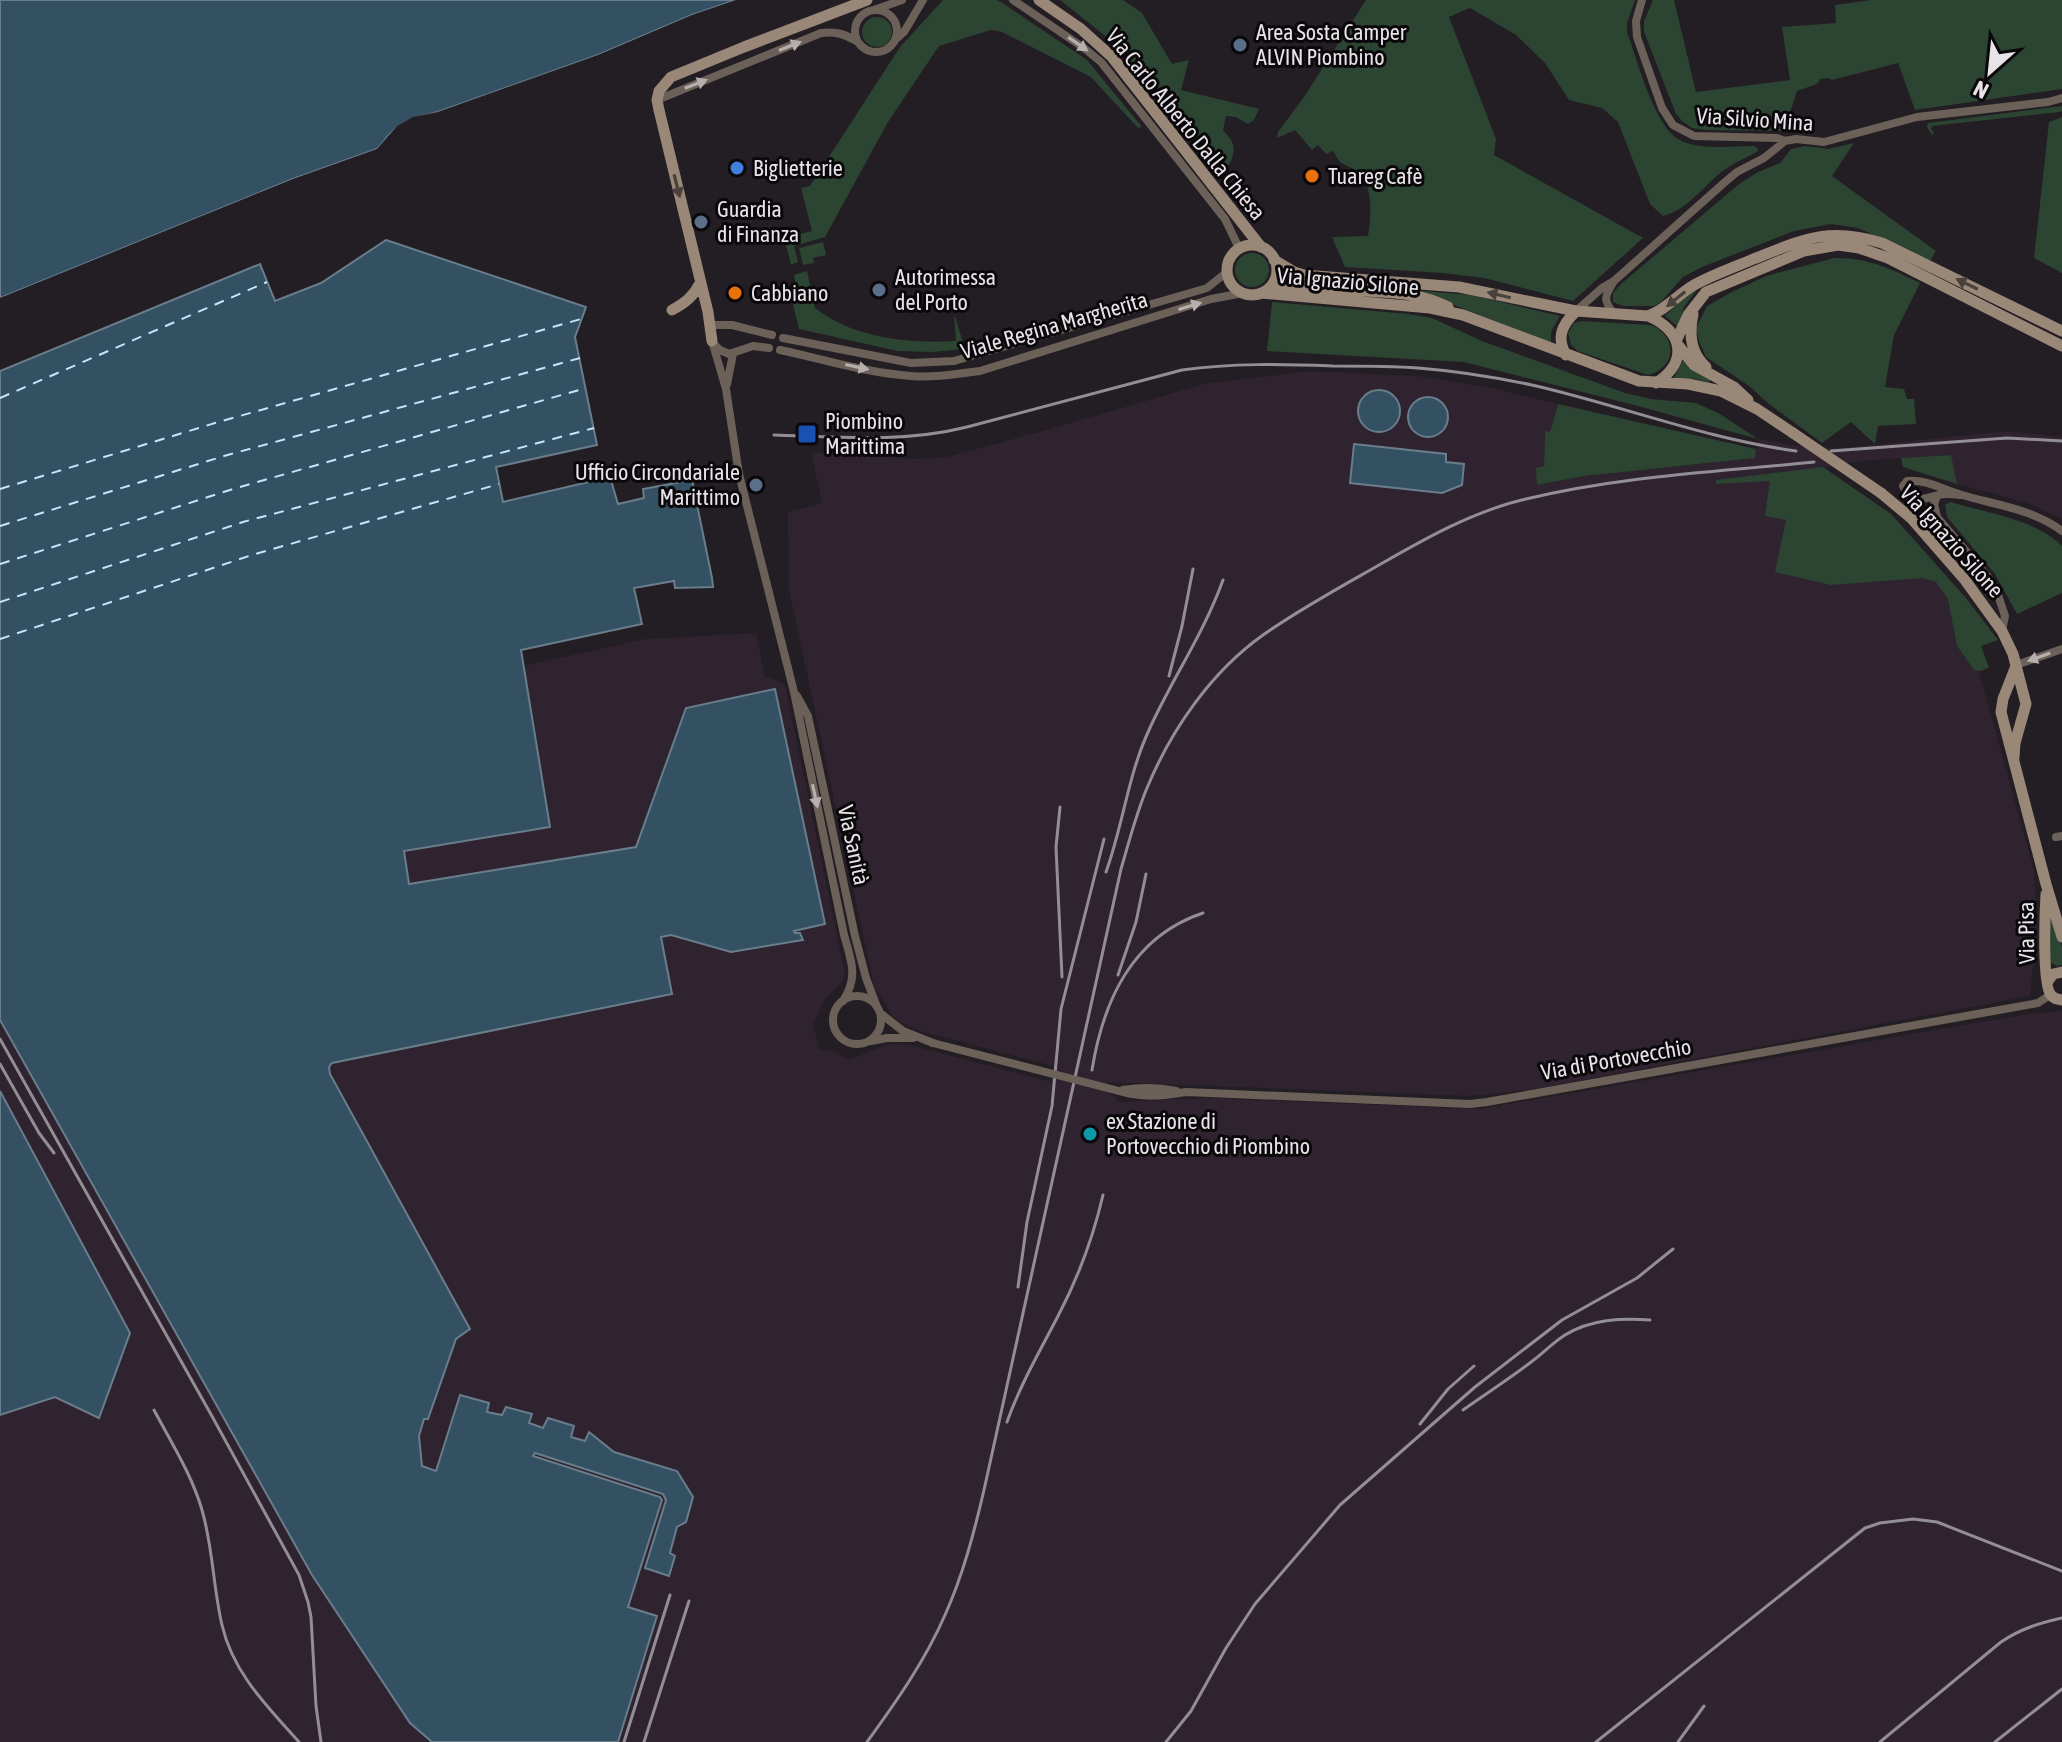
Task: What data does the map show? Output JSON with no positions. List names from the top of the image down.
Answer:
{
  "streets": {
    "main road": [
      "Via Carlo Alberto Dalla Chiesa",
      "Via Ignazio Silone",
      "Via Pisa",
      "Via di Portovecchio"
    ],
    "street": ["Via Silvio Mina", "Viale Regina Margherita", "Via Sanità"]
  },
  "crossings": [
    ["Via Carlo Alberto Dalla Chiesa", "Via Ignazio Silone"],
    ["Via Carlo Alberto Dalla Chiesa", "Viale Regina Margherita"],
    ["Via Ignazio Silone", "Viale Regina Margherita"],
    ["Via Ignazio Silone", "Via Pisa"],
    ["Via Sanità", "Via di Portovecchio"],
    ["Via Pisa", "Via di Portovecchio"]
  ],
  "places": {
    "other": [
      "Area Sosta Camper ALVIN Piombino",
      "Biglietterie",
      "Tuareg Cafè",
      "Guardia di Finanza",
      "Autorimessa del Porto",
      "Cabbiano",
      "Ufficio Circondariale Marittimo",
      "ex Stazione di Portovecchio di Piombino"
    ],
    "transit": ["Piombino Marittima"]
  },
  "north": "bottom left"
}
